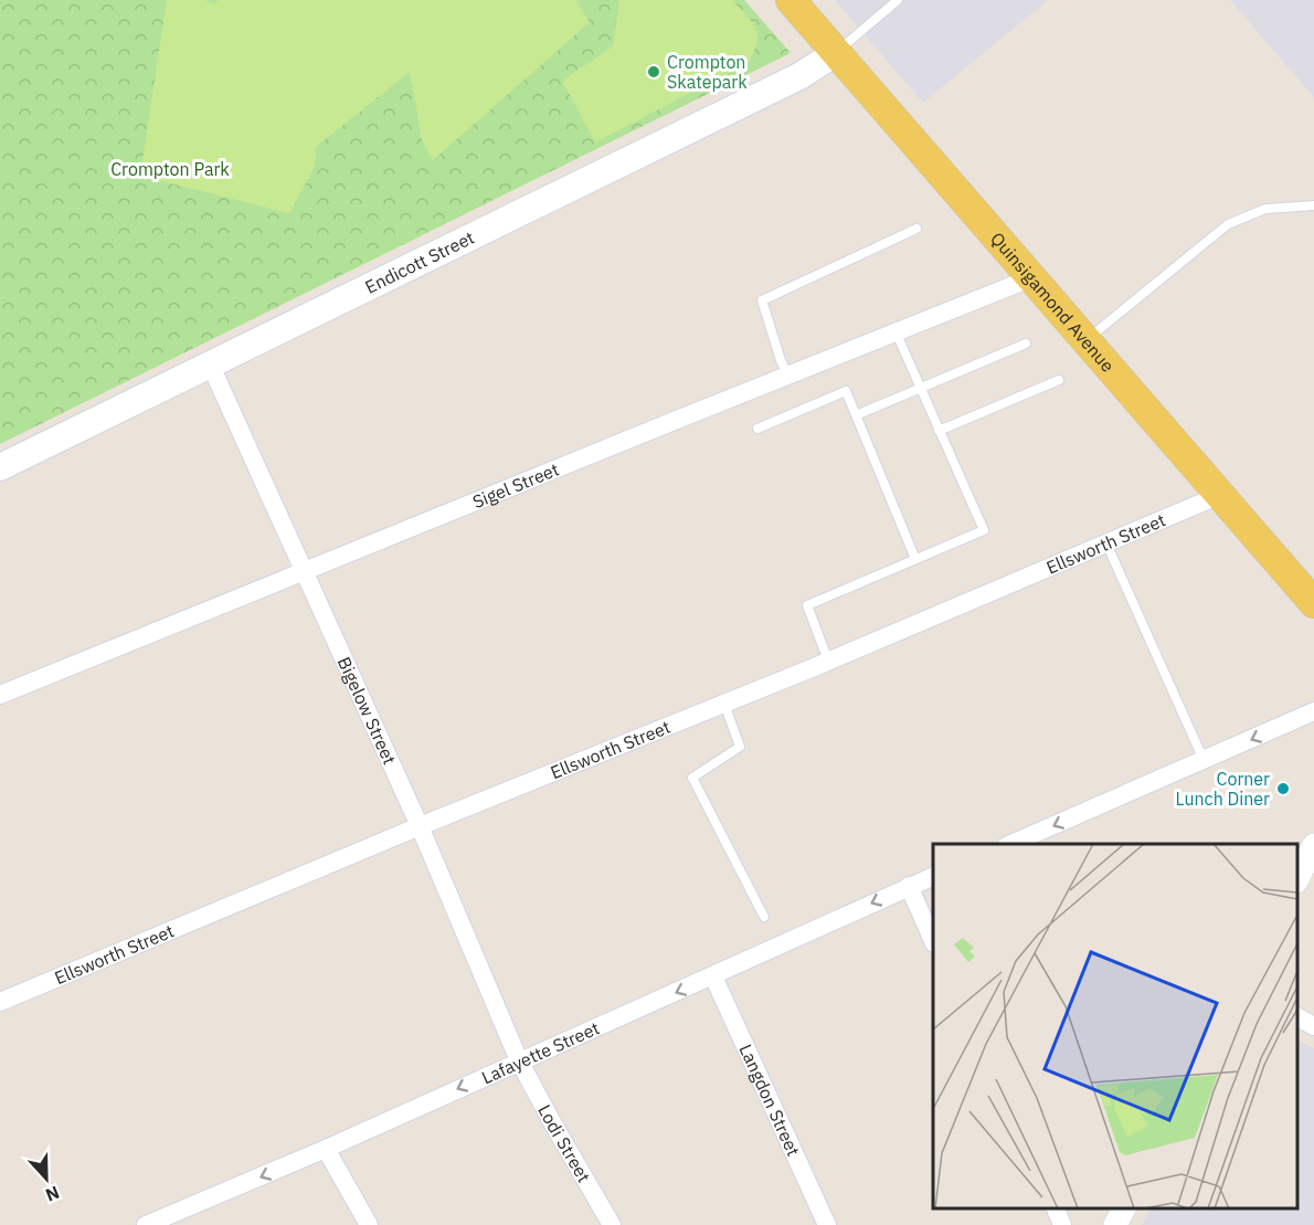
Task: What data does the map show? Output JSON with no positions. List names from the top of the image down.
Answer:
{
  "streets": {
    "main road": ["Endicott Street", "Quinsigamond Avenue"],
    "street": [
      "Sigel Street",
      "Ellsworth Street",
      "Bigelow Street",
      "Lafayette Street",
      "Langdon Street",
      "Lodi Street"
    ]
  },
  "crossings": [
    ["Endicott Street", "Quinsigamond Avenue"],
    ["Endicott Street", "Bigelow Street"],
    ["Quinsigamond Avenue", "Sigel Street"],
    ["Quinsigamond Avenue", "Ellsworth Street"],
    ["Sigel Street", "Bigelow Street"],
    ["Ellsworth Street", "Bigelow Street"],
    ["Bigelow Street", "Lafayette Street"],
    ["Bigelow Street", "Lodi Street"],
    ["Lafayette Street", "Langdon Street"],
    ["Lafayette Street", "Lodi Street"]
  ],
  "one_way": ["Lafayette Street"],
  "parks": ["Crompton Park"],
  "places": ["Crompton Skatepark", "Corner Lunch Diner"],
  "north": "bottom"
}
